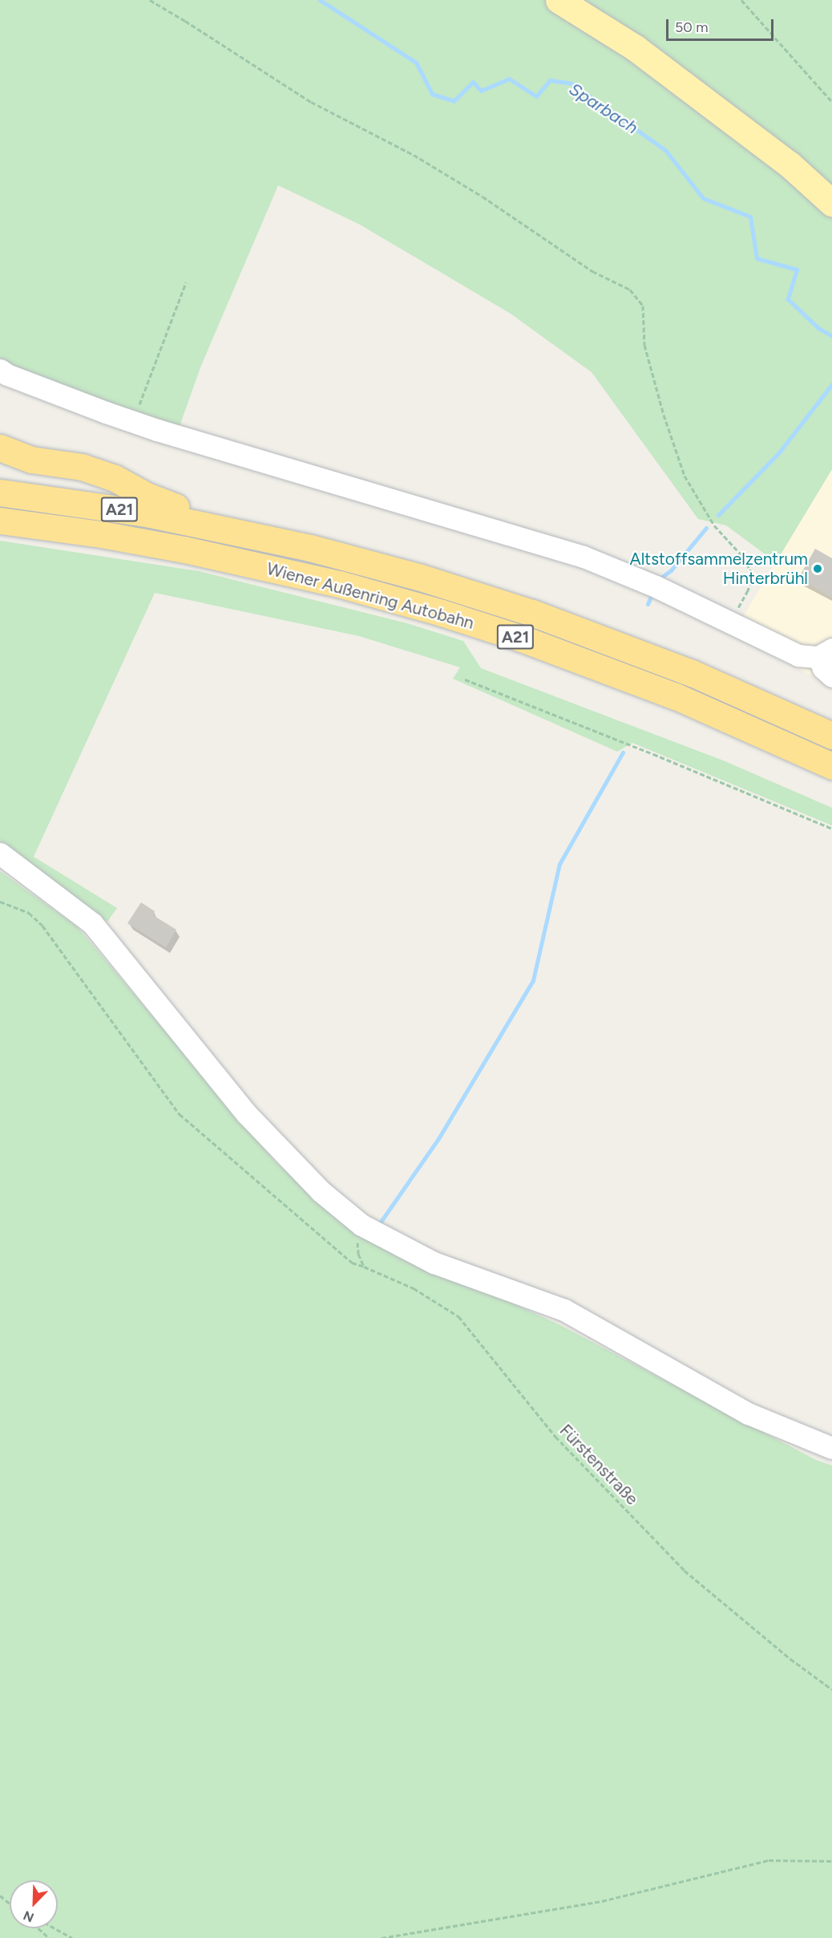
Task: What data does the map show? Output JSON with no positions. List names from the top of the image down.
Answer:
{
  "streets": {
    "highway": ["A21", "Wiener Außenring Autobahn"],
    "path": ["Fürstenstraße"]
  },
  "water": ["Sparbach"],
  "places": ["Altstoffsammelzentrum Hinterbrühl"],
  "scale_bar": "50 m",
  "north": "bottom left"
}
